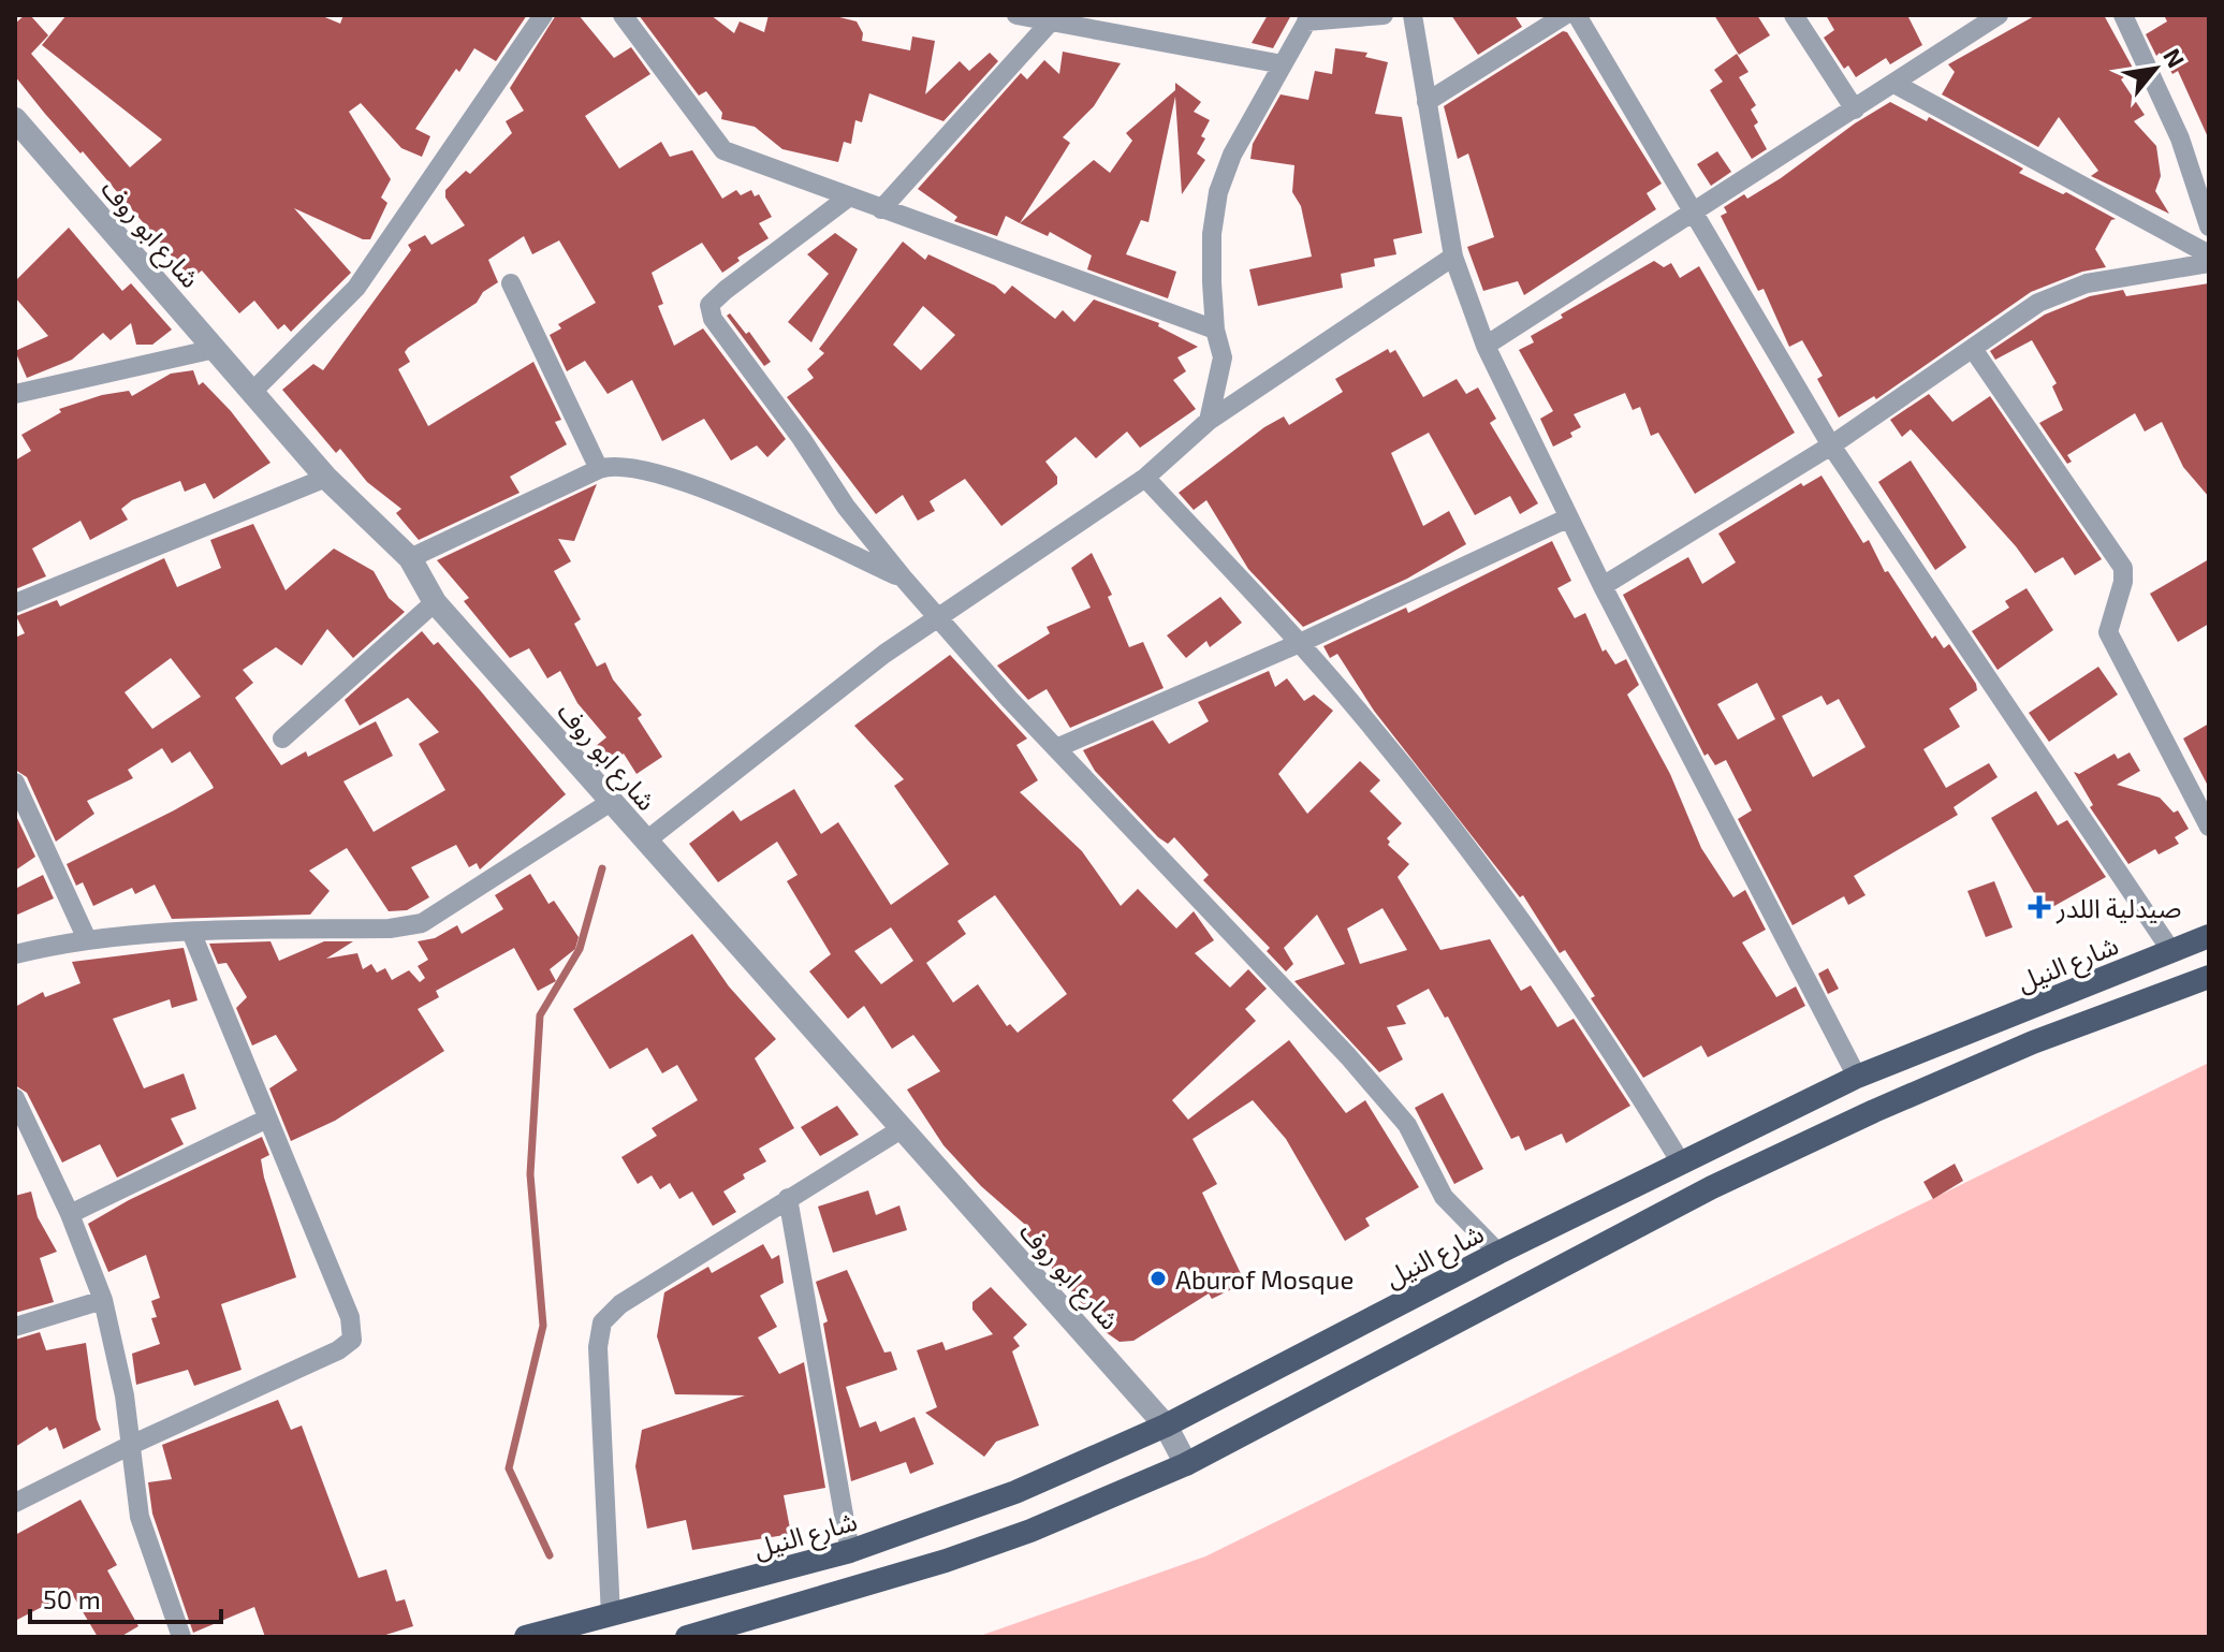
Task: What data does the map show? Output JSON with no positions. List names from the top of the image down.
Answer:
{
  "streets": {
    "main road": ["شارع النيل"],
    "street": ["شارع ابو روف"]
  },
  "crossings": [
    ["شارع ابو روف", "شارع النيل"]
  ],
  "places": {
    "health": ["صيدلية اللدر"],
    "other": ["Aburof Mosque"]
  },
  "scale_bar": "50 m",
  "north": "top right"
}
